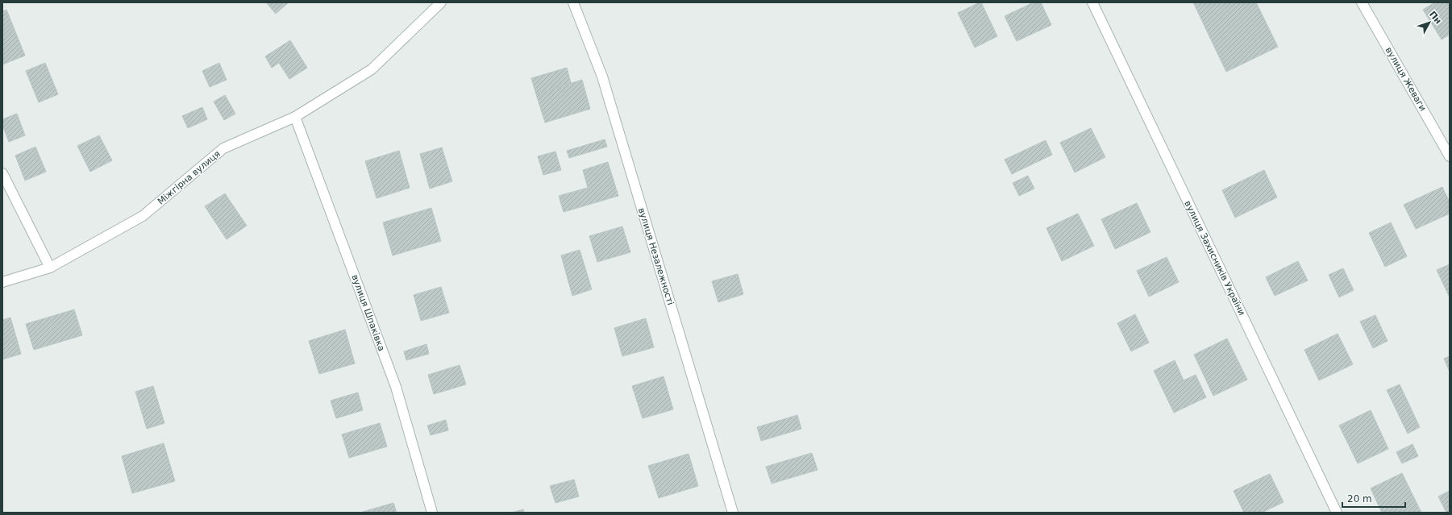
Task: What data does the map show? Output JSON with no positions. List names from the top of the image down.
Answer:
{
  "streets": {
    "street": [
      "вулиця Жеваги",
      "Міжгірна вулиця",
      "вулиця Незалежності",
      "вулиця Захисників України",
      "вулиця Шпаківка"
    ]
  },
  "crossings": [
    ["Міжгірна вулиця", "вулиця Шпаківка"]
  ],
  "scale_bar": "20 m",
  "north": "top right"
}
